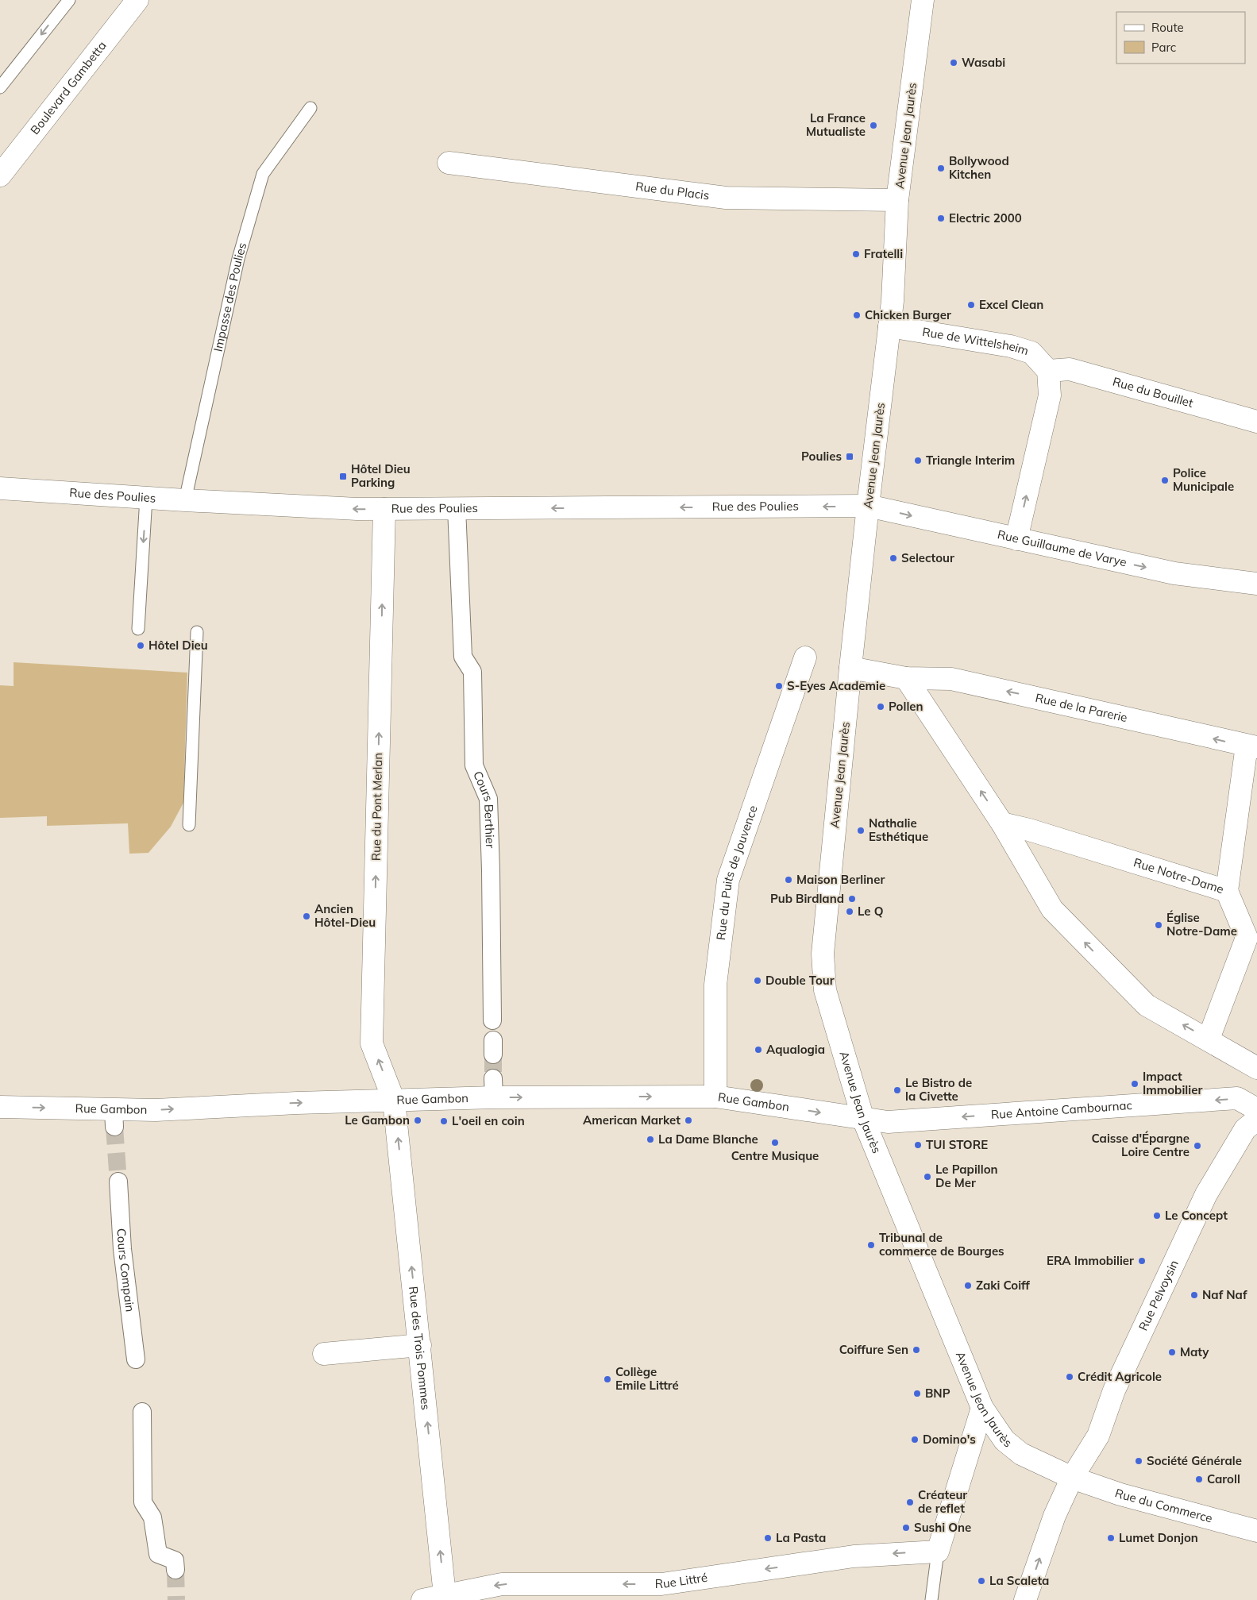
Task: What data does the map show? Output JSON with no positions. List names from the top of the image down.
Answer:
{
  "streets": {
    "street": [
      "Boulevard Gambetta",
      "Avenue Jean Jaurès",
      "Rue du Placis",
      "Rue de Wittelsheim",
      "Rue du Bouillet",
      "Rue des Poulies",
      "Rue Guillaume de Varye",
      "Rue de la Parerie",
      "Rue du Pont Merlan",
      "Cours Berthier",
      "Rue du Puits de Jouvence",
      "Rue Notre-Dame",
      "Rue Gambon",
      "Rue Antoine Cambournac",
      "Cours Compain",
      "Rue Pelvoysin",
      "Rue des Trois Pommes",
      "Rue du Commerce",
      "Rue Littré"
    ],
    "lane": ["Impasse des Poulies"]
  },
  "crossings": [
    ["Avenue Jean Jaurès", "Rue du Placis"],
    ["Avenue Jean Jaurès", "Rue de Wittelsheim"],
    ["Avenue Jean Jaurès", "Rue des Poulies"],
    ["Avenue Jean Jaurès", "Rue Guillaume de Varye"],
    ["Avenue Jean Jaurès", "Rue Gambon"],
    ["Avenue Jean Jaurès", "Rue Antoine Cambournac"],
    ["Avenue Jean Jaurès", "Rue Pelvoysin"],
    ["Avenue Jean Jaurès", "Rue du Commerce"],
    ["Impasse des Poulies", "Rue des Poulies"],
    ["Rue de Wittelsheim", "Rue du Bouillet"],
    ["Rue des Poulies", "Rue Guillaume de Varye"],
    ["Rue des Poulies", "Rue du Pont Merlan"],
    ["Rue des Poulies", "Cours Berthier"],
    ["Rue du Pont Merlan", "Rue Gambon"],
    ["Rue du Pont Merlan", "Rue des Trois Pommes"],
    ["Rue du Puits de Jouvence", "Rue Gambon"],
    ["Rue Gambon", "Rue Antoine Cambournac"],
    ["Rue Gambon", "Rue des Trois Pommes"],
    ["Rue Pelvoysin", "Rue du Commerce"],
    ["Rue des Trois Pommes", "Rue Littré"]
  ],
  "one_way": [
    "Rue des Poulies",
    "Rue Guillaume de Varye",
    "Rue de la Parerie",
    "Rue du Pont Merlan",
    "Rue Gambon",
    "Rue Antoine Cambournac",
    "Rue des Trois Pommes",
    "Rue Littré"
  ],
  "places": {
    "other": [
      "Wasabi",
      "La France Mutualiste",
      "Bollywood Kitchen",
      "Electric 2000",
      "Fratelli",
      "Excel Clean",
      "Chicken Burger",
      "Triangle Interim",
      "Police Municipale",
      "Selectour",
      "Hôtel Dieu",
      "S-Eyes Academie",
      "Pollen",
      "Nathalie Esthétique",
      "Maison Berliner",
      "Pub Birdland",
      "Le Q",
      "Ancien Hôtel-Dieu",
      "Église Notre-Dame",
      "Double Tour",
      "Aqualogia",
      "Impact Immobilier",
      "Le Bistro de la Civette",
      "Le Gambon",
      "American Market",
      "L'oeil en coin",
      "La Dame Blanche",
      "Centre Musique",
      "TUI STORE",
      "Caisse d'Épargne Loire Centre",
      "Le Papillon De Mer",
      "Le Concept",
      "Tribunal de commerce de Bourges",
      "ERA Immobilier",
      "Zaki Coiff",
      "Naf Naf",
      "Coiffure Sen",
      "Maty",
      "Crédit Agricole",
      "Collège Emile Littré",
      "BNP",
      "Domino's",
      "Société Générale",
      "Caroll",
      "Créateur de reflet",
      "Sushi One",
      "La Pasta",
      "Lumet Donjon",
      "La Scaleta"
    ],
    "transit": ["Poulies", "Hôtel Dieu Parking"]
  },
  "legend": ["Route", "Parc"]
}
